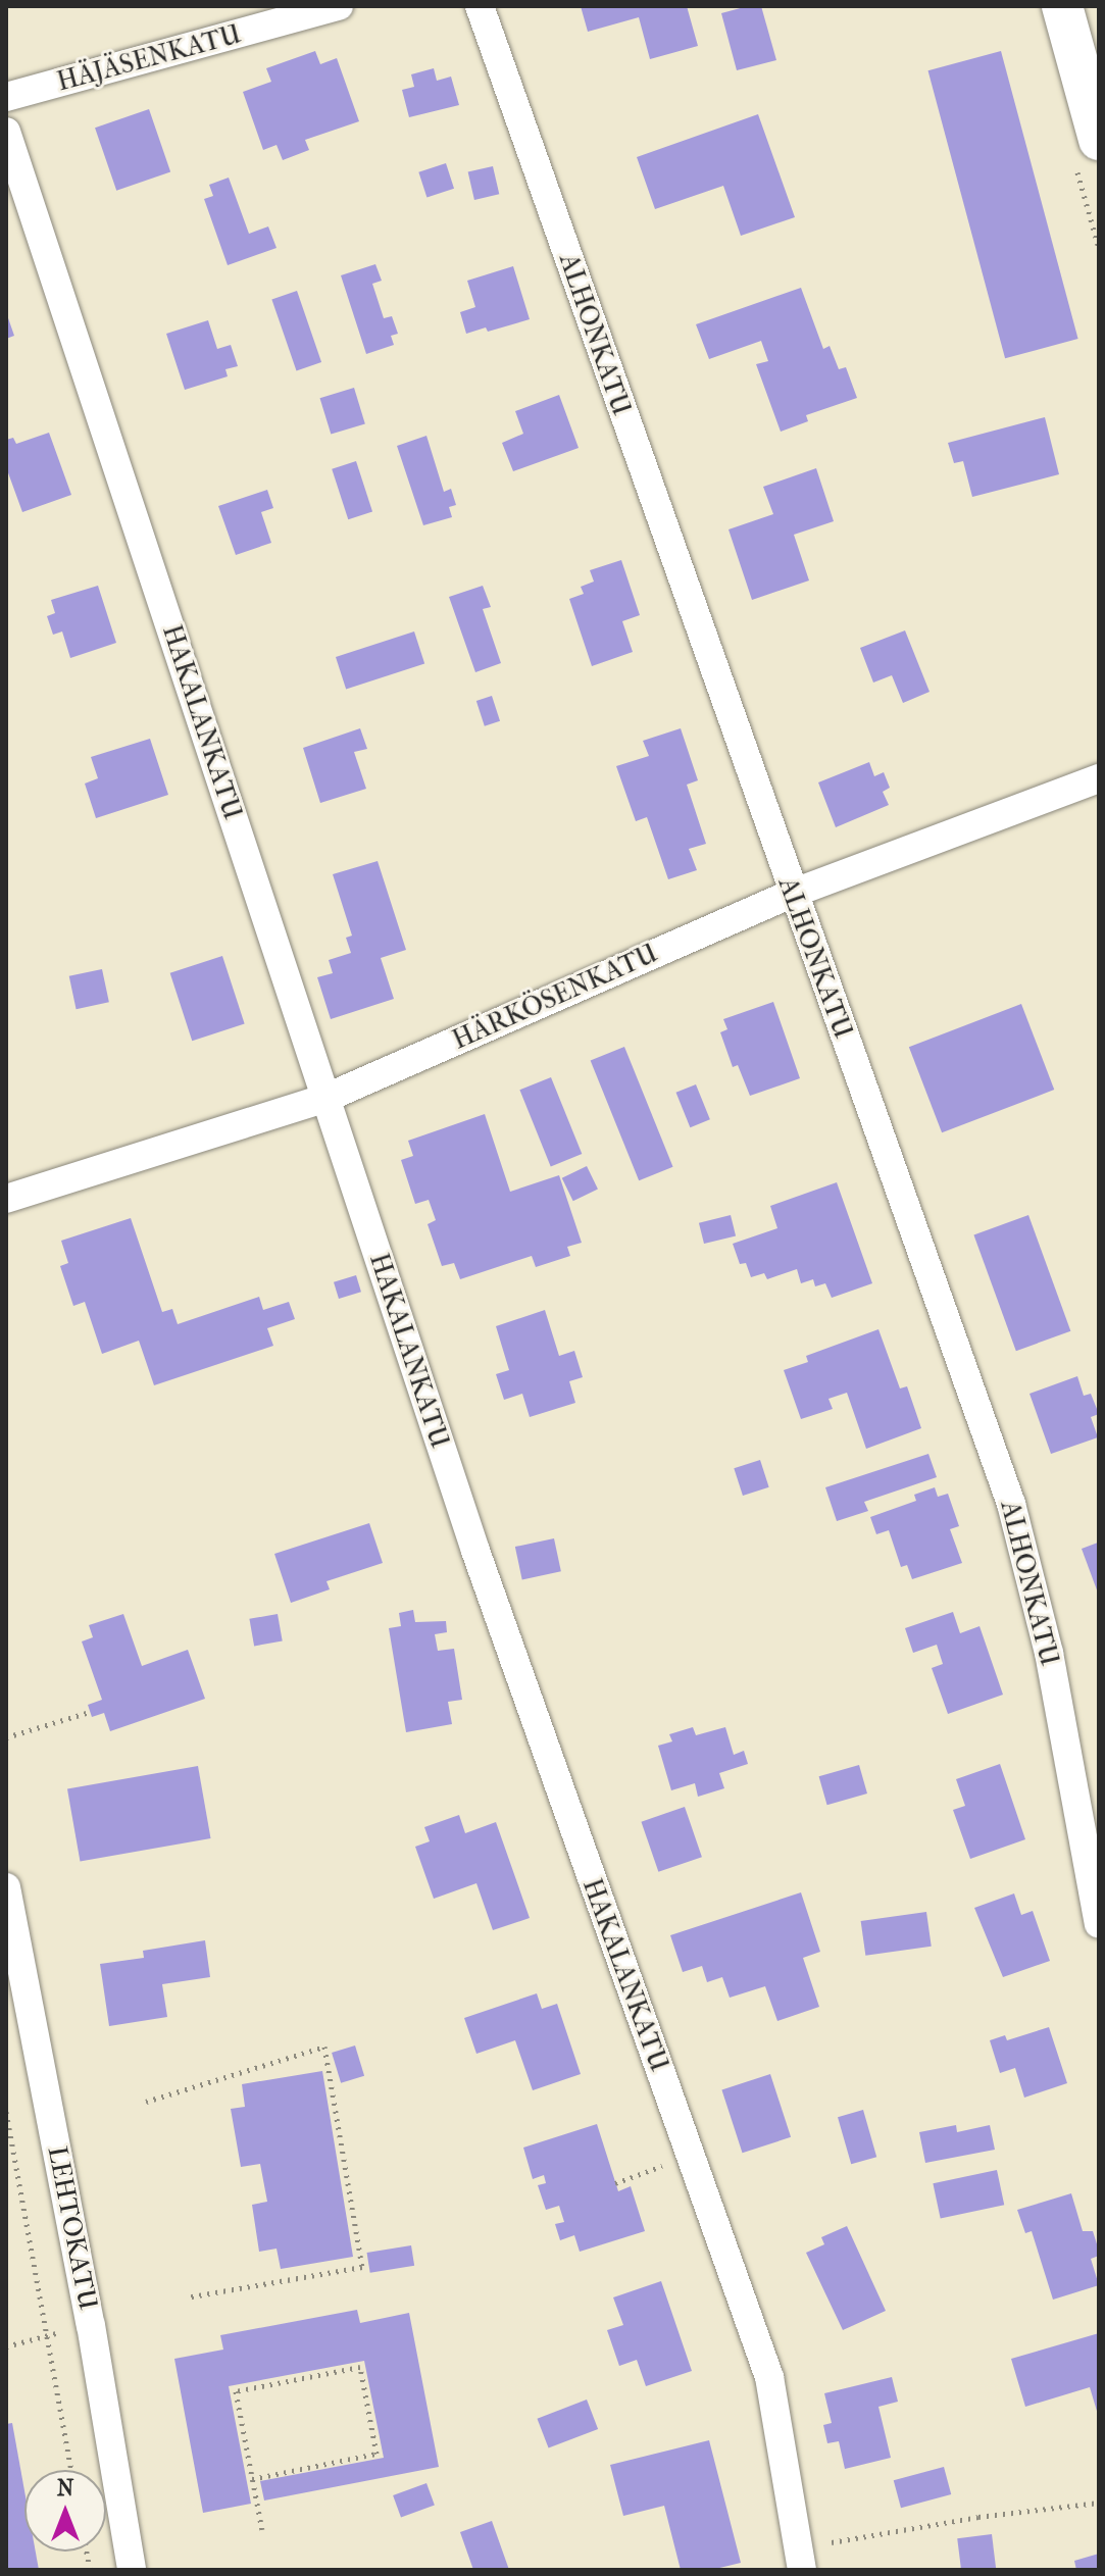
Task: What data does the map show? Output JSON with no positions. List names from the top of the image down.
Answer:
{
  "streets": {
    "street": [
      "HÄJÄSENKATU",
      "ALHONKATU",
      "HAKALANKATU",
      "HÄRKÖSENKATU",
      "LEHTOKATU"
    ]
  },
  "crossings": [
    ["ALHONKATU", "HÄRKÖSENKATU"],
    ["HAKALANKATU", "HÄRKÖSENKATU"]
  ],
  "north": "top"
}
